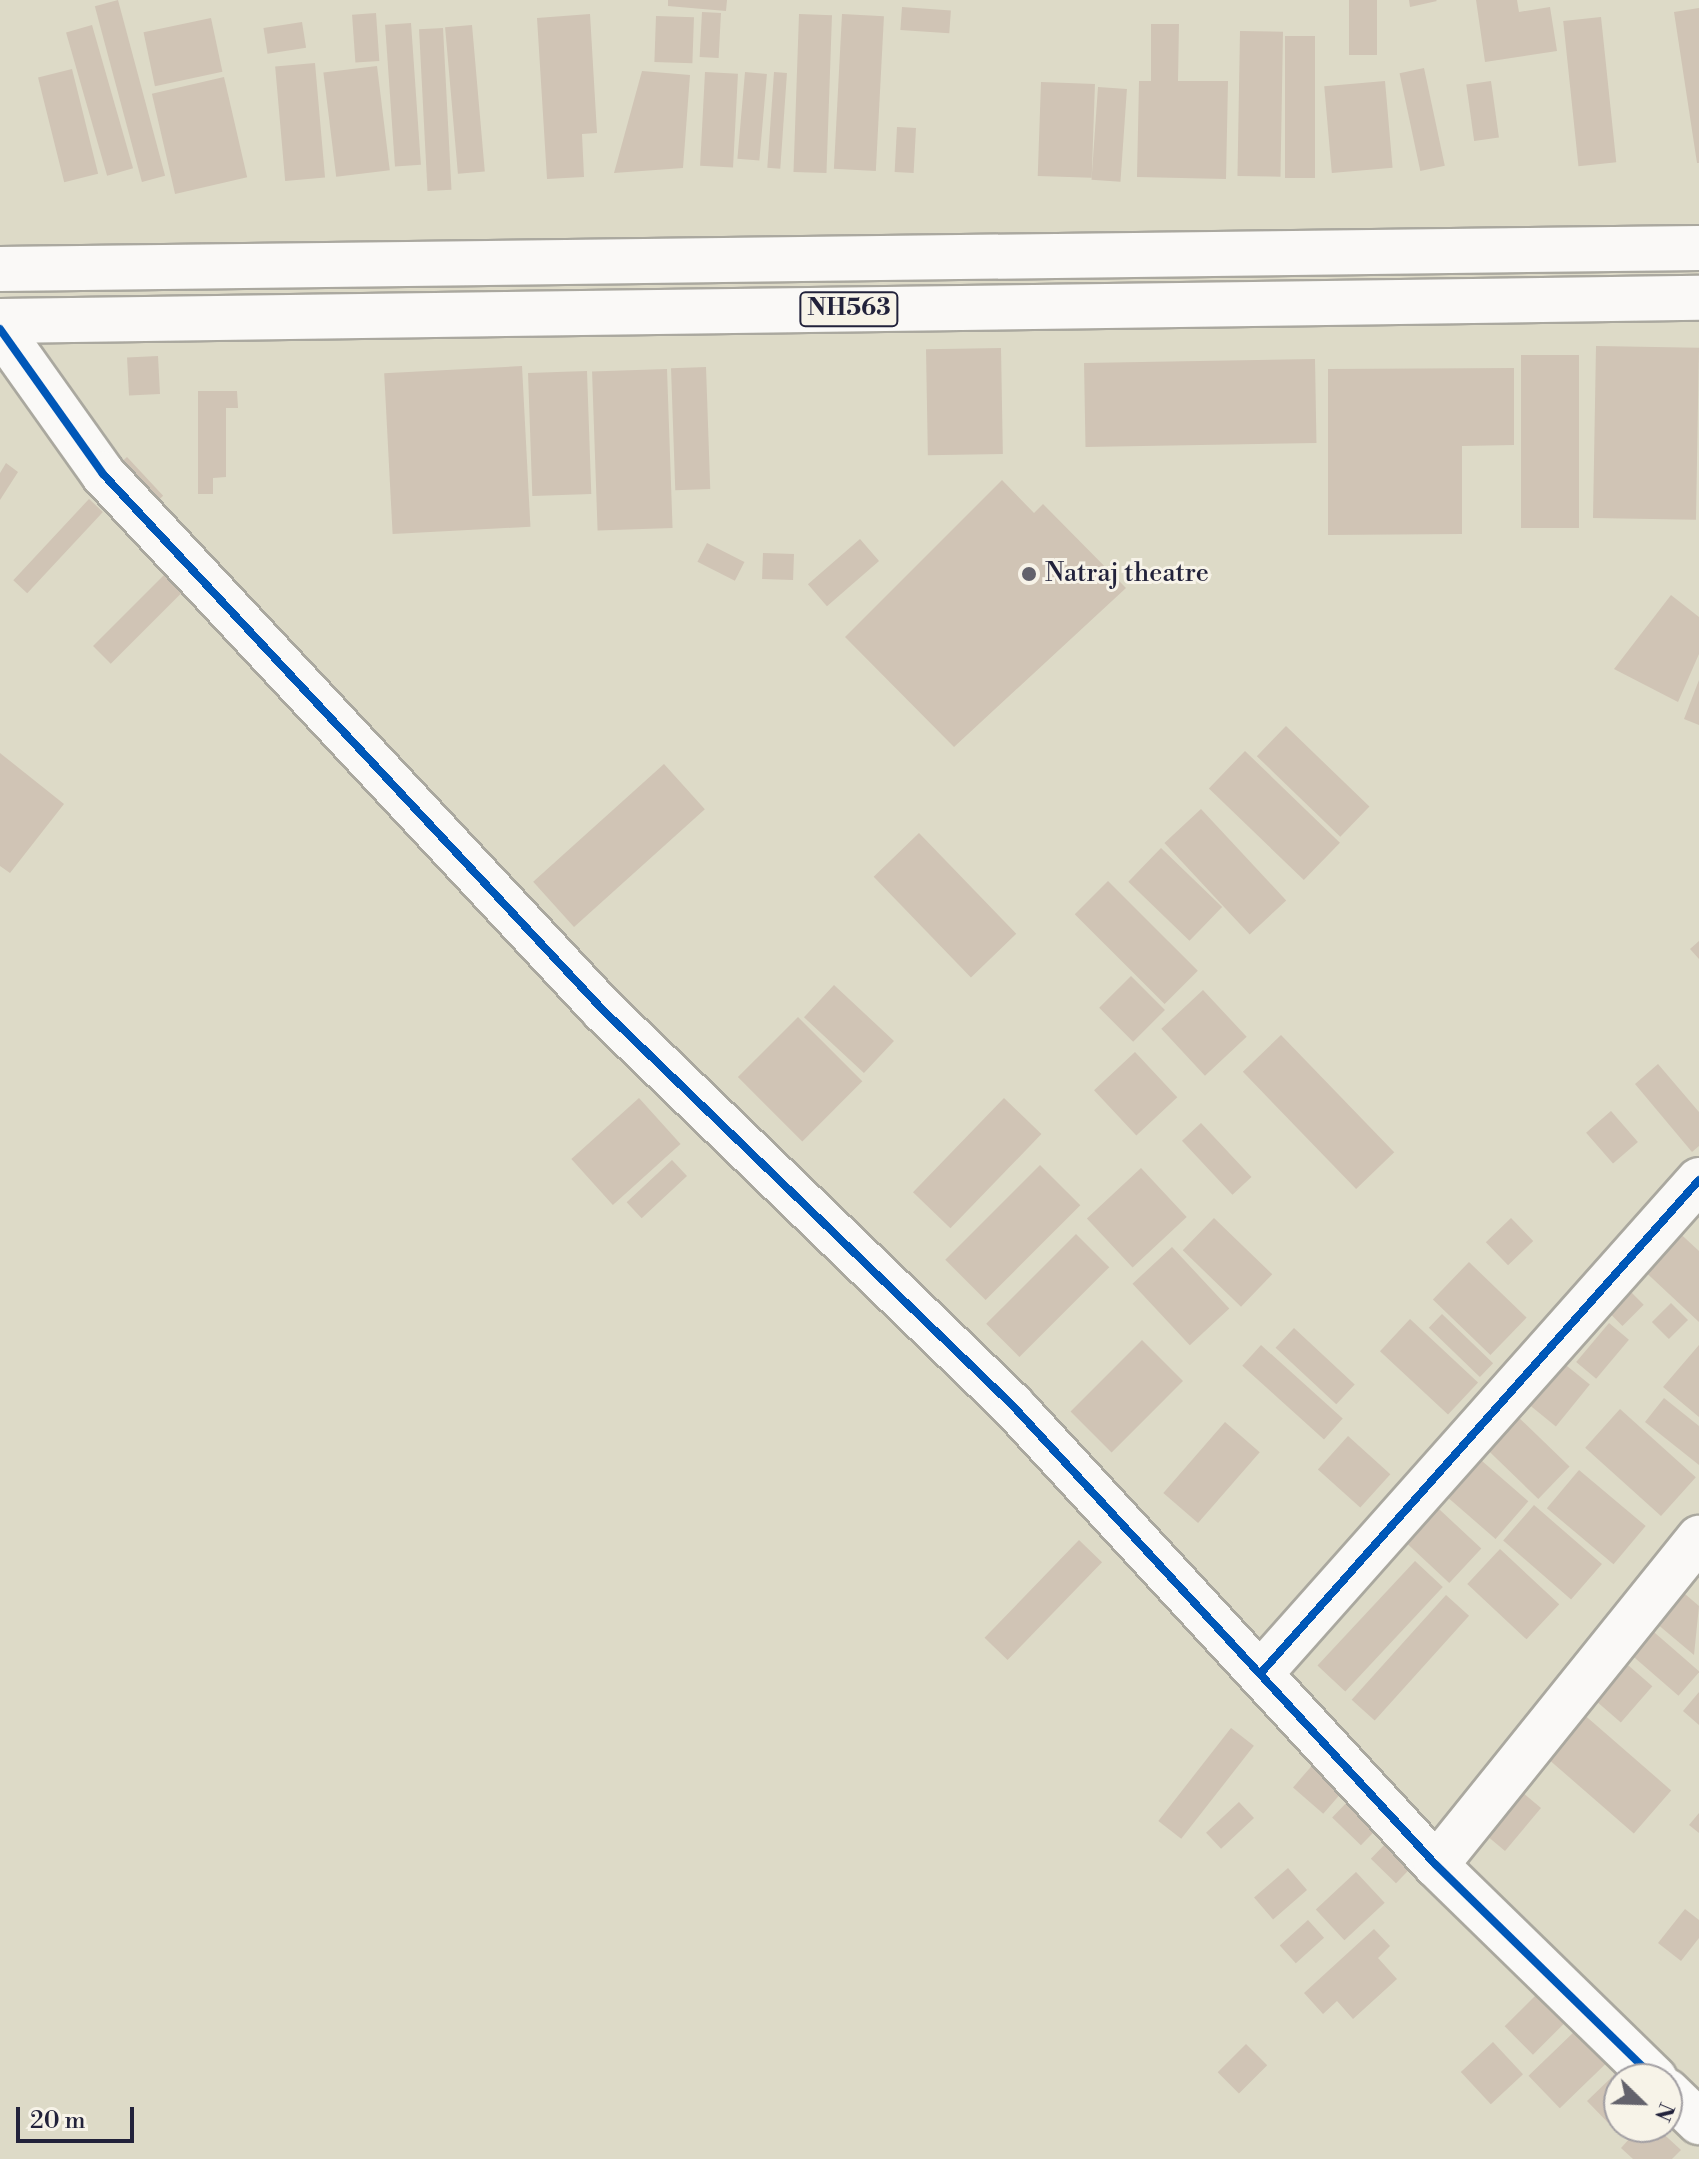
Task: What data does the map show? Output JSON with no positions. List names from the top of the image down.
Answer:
{
  "streets": {
    "main road": ["NH563"]
  },
  "places": ["Natraj theatre"],
  "scale_bar": "20 m",
  "north": "bottom right"
}
